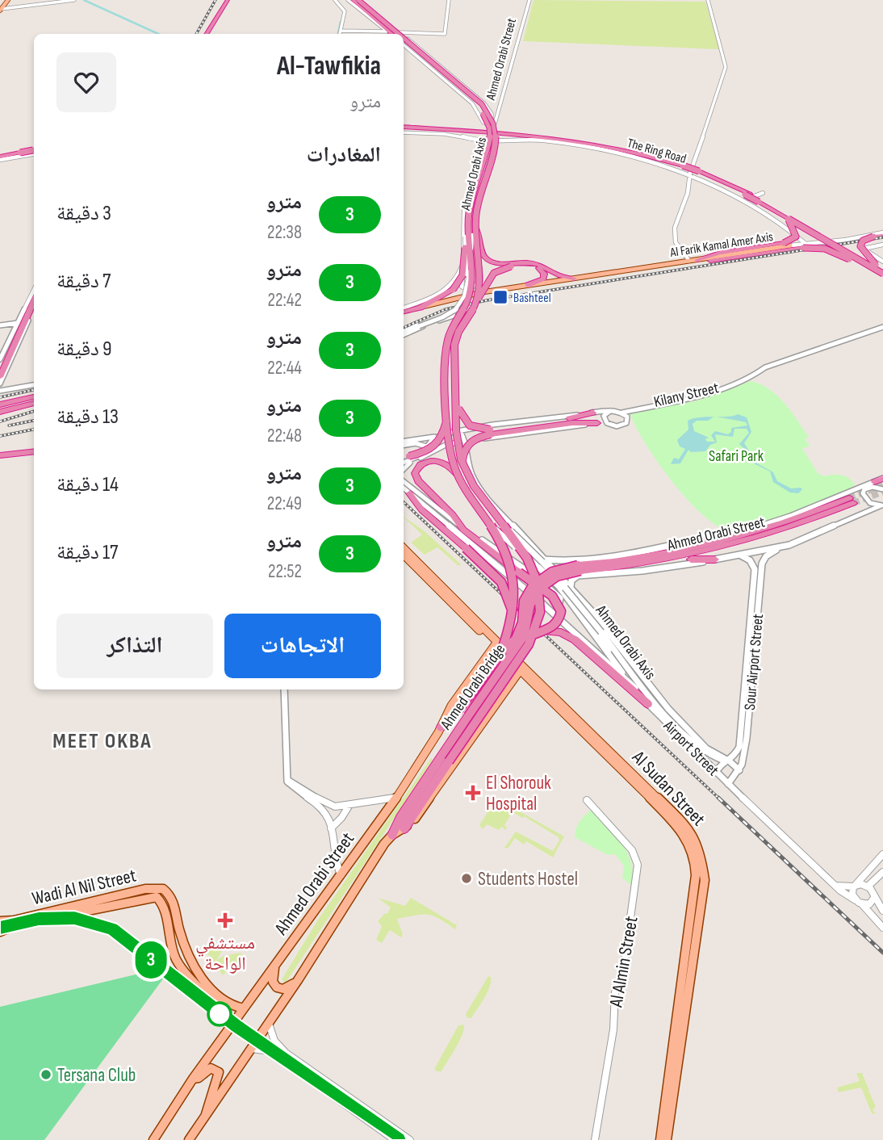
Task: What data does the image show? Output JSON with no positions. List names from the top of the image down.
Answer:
{
  "streets": {
    "highway": [
      "Ahmed Orabi Street",
      "The Ring Road",
      "Ahmed Orabi Axis",
      "Al Farik Kamal Amer Axis",
      "Ahmed Orabi Bridge"
    ],
    "main road": ["Al Sudan Street", "Wadi Al Nil Street"],
    "street": [
      "Kilany Street",
      "Sour Airport Street",
      "Airport Street",
      "Al Almin Street"
    ]
  },
  "crossings": [
    ["Ahmed Orabi Street", "Ahmed Orabi Axis"],
    ["Ahmed Orabi Street", "Ahmed Orabi Bridge"],
    ["Ahmed Orabi Street", "Al Sudan Street"],
    ["Ahmed Orabi Axis", "Al Farik Kamal Amer Axis"],
    ["Ahmed Orabi Axis", "Sour Airport Street"],
    ["Ahmed Orabi Axis", "Ahmed Orabi Bridge"],
    ["Ahmed Orabi Axis", "Airport Street"],
    ["Sour Airport Street", "Airport Street"]
  ],
  "districts": ["MEET OKBA"],
  "parks": ["Safari Park"],
  "places": {
    "transit": ["Bashteel"],
    "health": ["El Shorouk Hospital", "مستشفي الواحة"],
    "other": ["Students Hostel", "Tersana Club"]
  },
  "lines": ["metro line 3"],
  "page": {
    "on_map": "3",
    "heading": [
      ["Al-Tawfikia", "مترو"],
      "المغادرات"
    ],
    "list": [
      {
        "mark": "3",
        "name": "مترو",
        "note": "22:38",
        "value": "3 دقيقة"
      },
      {
        "mark": "3",
        "name": "مترو",
        "note": "22:42",
        "value": "7 دقيقة"
      },
      {
        "mark": "3",
        "name": "مترو",
        "note": "22:44",
        "value": "9 دقيقة"
      },
      {
        "mark": "3",
        "name": "مترو",
        "note": "22:48",
        "value": "13 دقيقة"
      },
      {
        "mark": "3",
        "name": "مترو",
        "note": "22:49",
        "value": "14 دقيقة"
      },
      {
        "mark": "3",
        "name": "مترو",
        "note": "22:52",
        "value": "17 دقيقة"
      }
    ],
    "buttons": ["الاتجاهات", "التذاكر"]
  }
}
